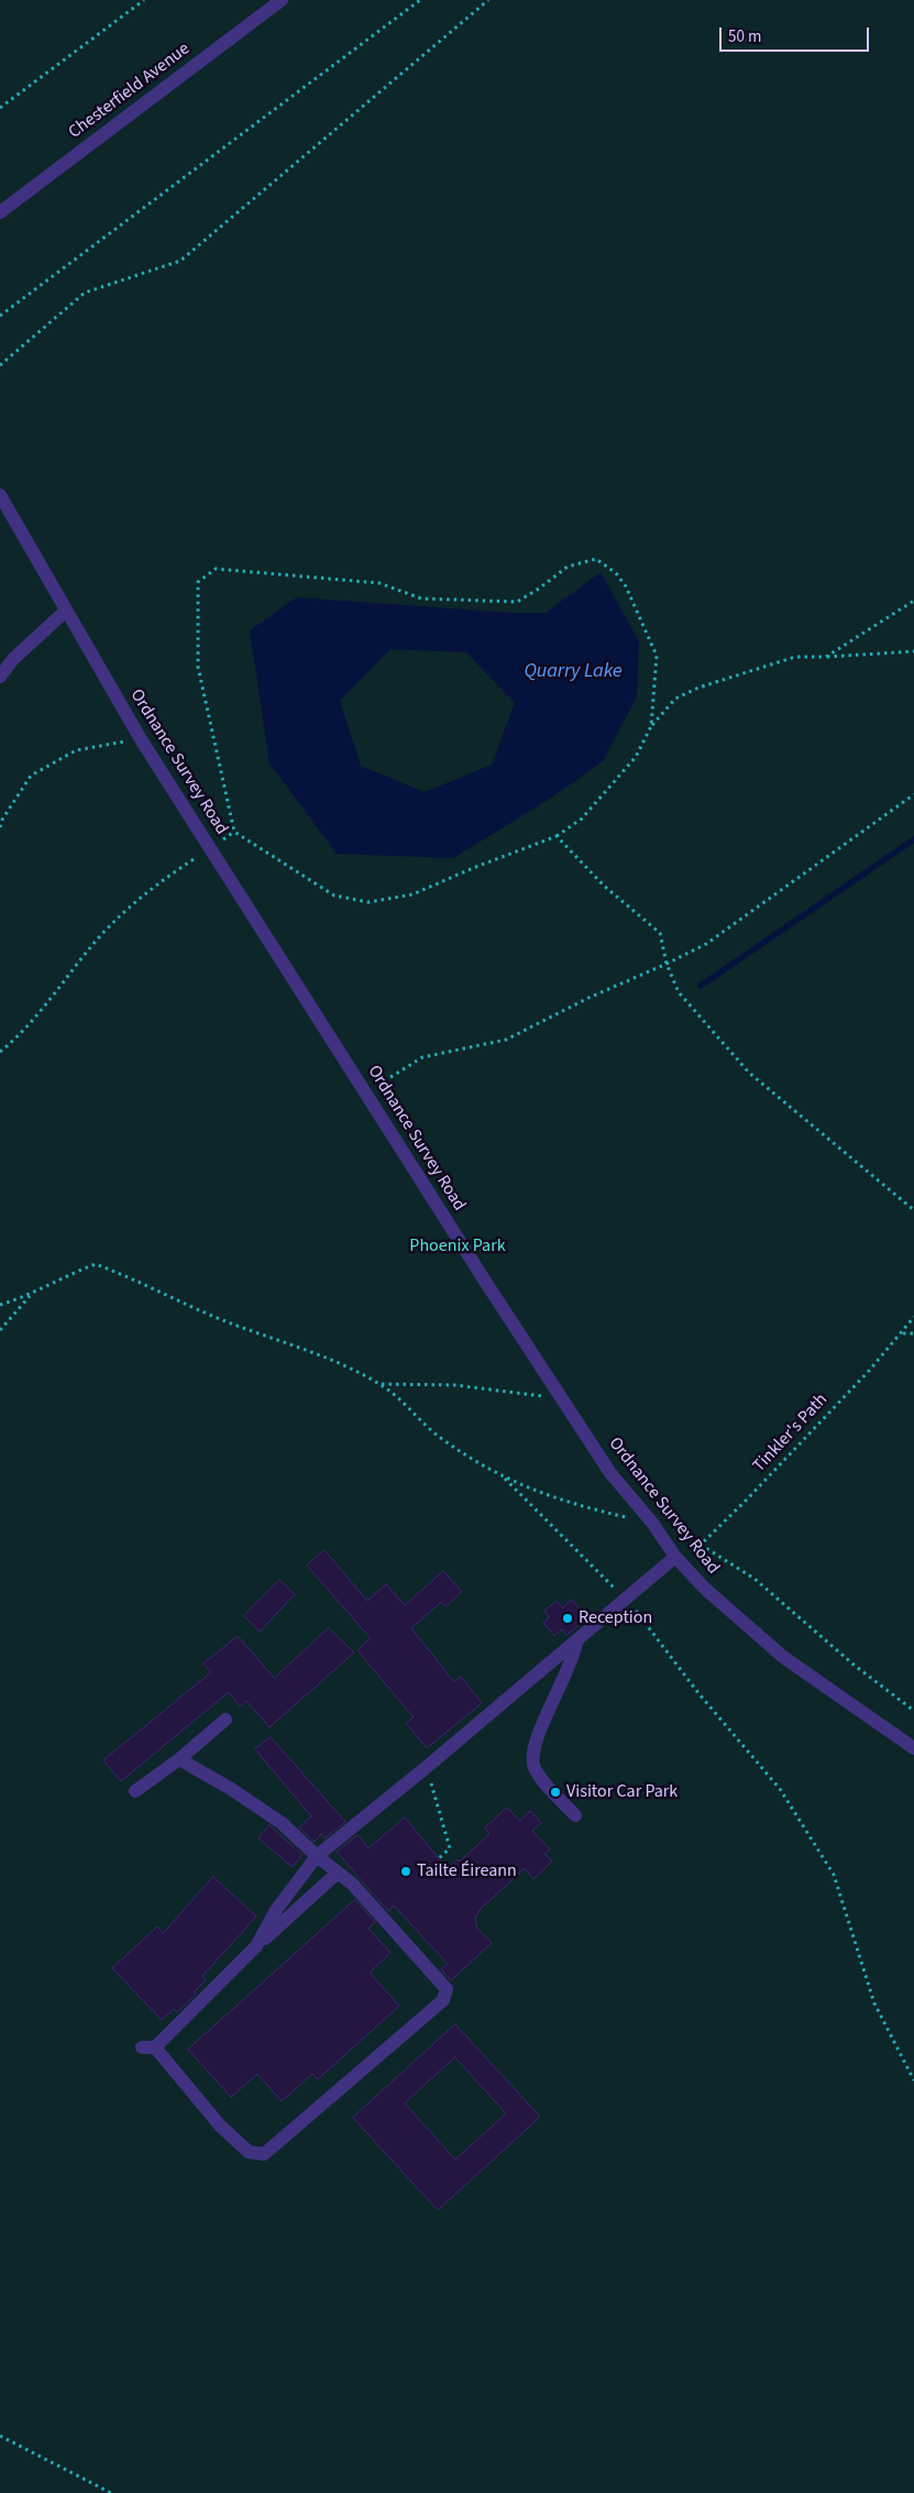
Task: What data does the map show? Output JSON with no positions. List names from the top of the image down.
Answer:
{
  "streets": {
    "street": ["Chesterfield Avenue", "Ordnance Survey Road"],
    "path": ["Tinkler's Path"]
  },
  "crossings": [
    ["Ordnance Survey Road", "Tinkler's Path"]
  ],
  "water": ["Quarry Lake"],
  "parks": ["Phoenix Park"],
  "places": ["Reception", "Visitor Car Park", "Tailte Éireann"],
  "scale_bar": "50 m"
}
